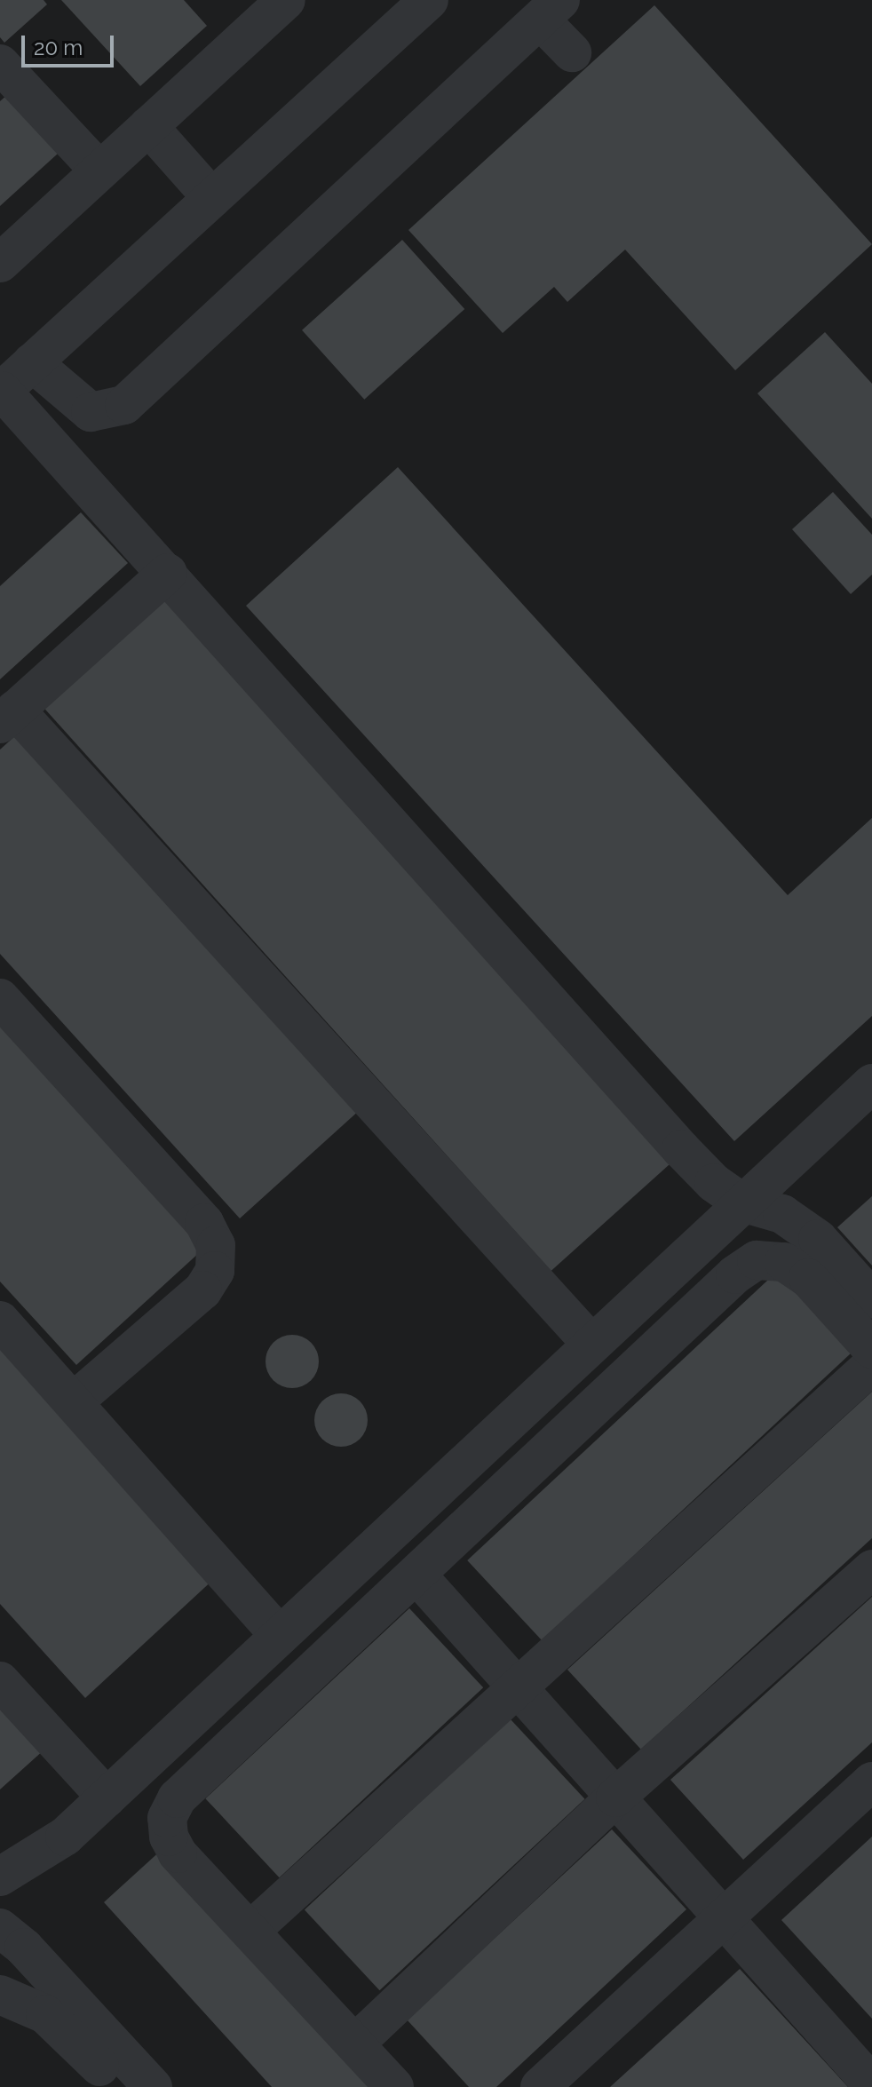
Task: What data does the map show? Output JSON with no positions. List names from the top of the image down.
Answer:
{
  "scale_bar": "20 m"
}
